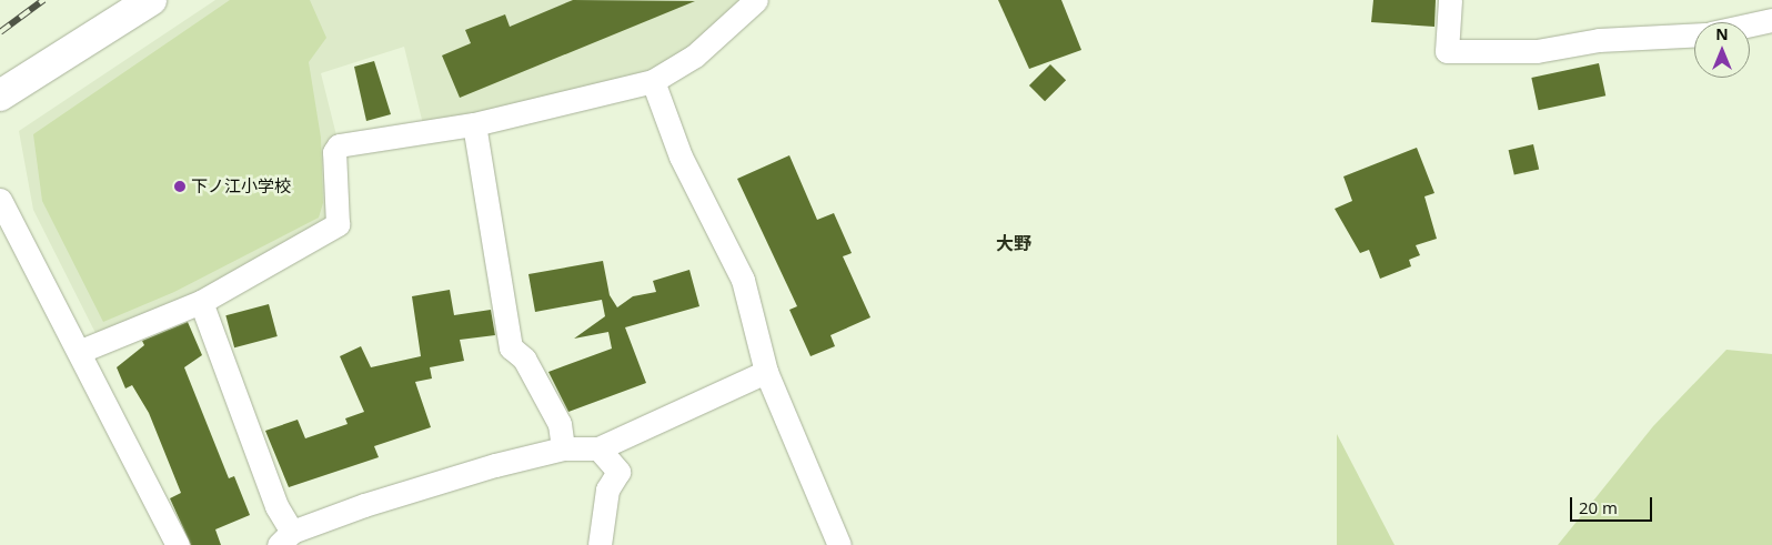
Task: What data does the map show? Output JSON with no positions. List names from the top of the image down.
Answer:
{
  "districts": ["大野"],
  "places": ["下ノ江小学校"],
  "scale_bar": "20 m",
  "north": "top"
}
